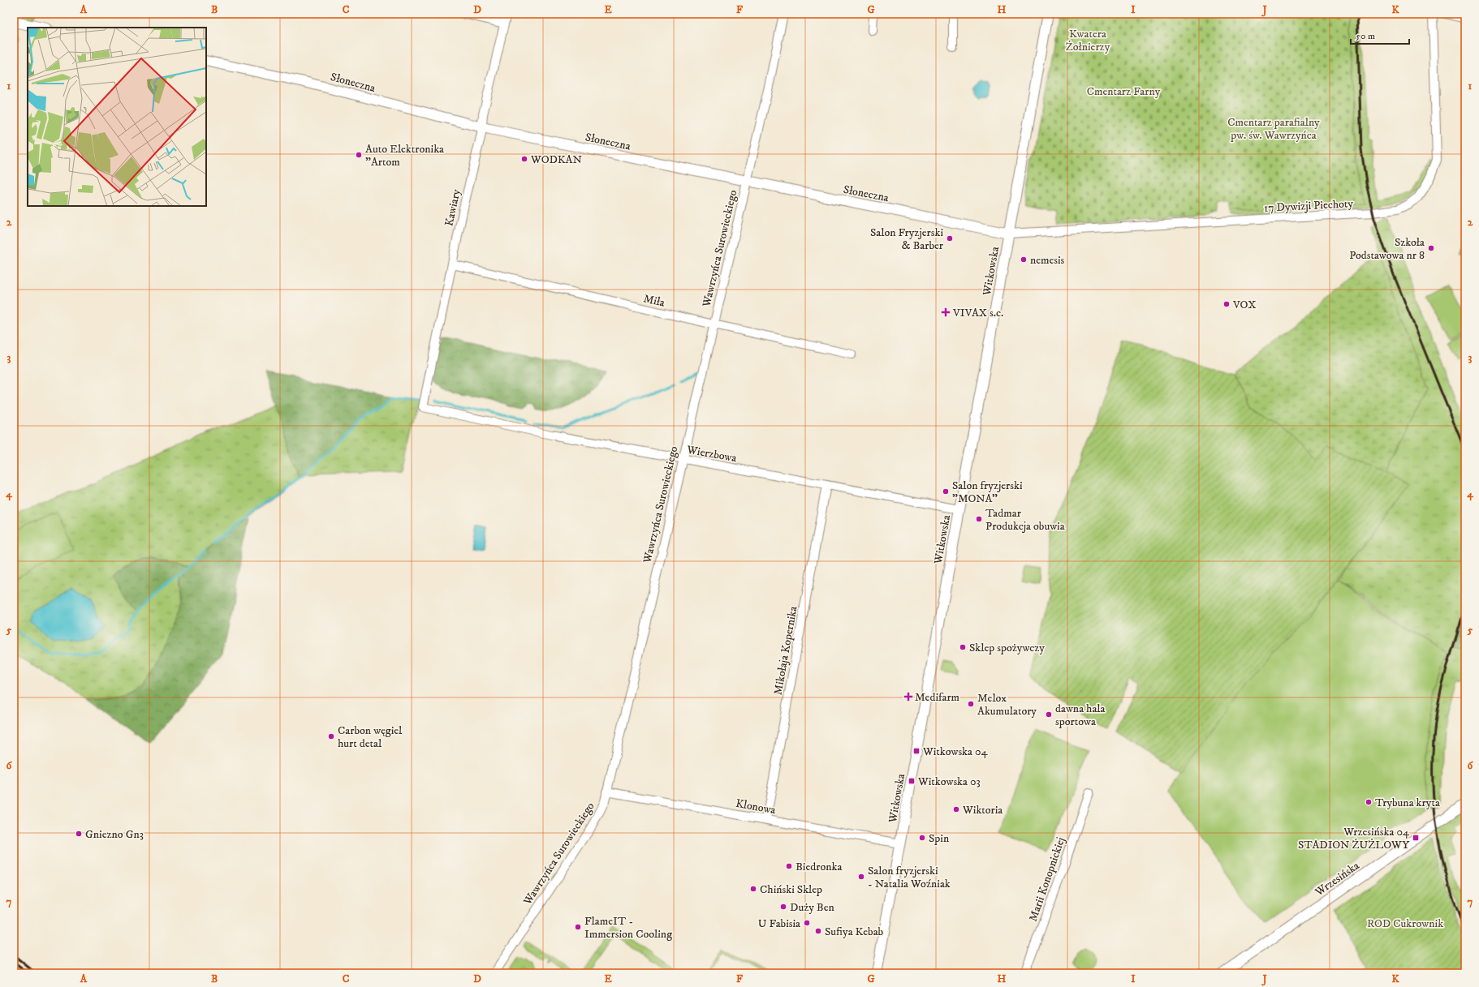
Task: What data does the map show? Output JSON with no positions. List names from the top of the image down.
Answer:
{
  "streets": {
    "street": [
      "Słoneczna",
      "17 Dywizji Piechoty",
      "Kawiary",
      "Wawrzyńca Surowieckiego",
      "Witkowska",
      "Miła",
      "Wierzbowa",
      "Mikołaja Kopernika",
      "Klonowa",
      "Wrzesińska",
      "Marii Konopnickiej"
    ]
  },
  "crossings": [
    ["Słoneczna", "17 Dywizji Piechoty"],
    ["Słoneczna", "Kawiary"],
    ["Słoneczna", "Wawrzyńca Surowieckiego"],
    ["Słoneczna", "Witkowska"],
    ["17 Dywizji Piechoty", "Witkowska"],
    ["Kawiary", "Miła"],
    ["Kawiary", "Wierzbowa"],
    ["Wawrzyńca Surowieckiego", "Miła"],
    ["Wawrzyńca Surowieckiego", "Wierzbowa"],
    ["Wawrzyńca Surowieckiego", "Klonowa"],
    ["Witkowska", "Wierzbowa"],
    ["Witkowska", "Klonowa"],
    ["Wierzbowa", "Mikołaja Kopernika"],
    ["Mikołaja Kopernika", "Klonowa"]
  ],
  "parks": [
    "Kwatera Żołnierzy",
    "Cmentarz Farny",
    "Cmentarz parafialny pw. św. Wawrzyńca",
    "ROD Cukrownik"
  ],
  "places": {
    "other": [
      "Auto Elektronika \"Artom",
      "WODKAN",
      "Salon Fryzjerski & Barber",
      "Szkoła Podstawowa nr 8",
      "nemesis",
      "VOX",
      "Salon fryzjerski \"MONA\"",
      "Tadmar Produkcja obuwia",
      "Sklep spożywczy",
      "Melox Akumulatory",
      "dawna hala sportowa",
      "Carbon węgiel hurt detal",
      "Trybuna kryta",
      "Wiktoria",
      "Gniezno Gn3",
      "Spin",
      "Biedronka",
      "Salon fryzjerski - Natalia Woźniak",
      "Chiński Sklep",
      "Duży Ben",
      "U Fabisia",
      "FlameIT - Immersion Cooling",
      "Sufiya Kebab"
    ],
    "health": ["VIVAX s.c.", "Medifarm"],
    "transit": ["Witkowska 04", "Witkowska 03", "Wrzesińska 04 STADION ŻUŻLOWY"]
  },
  "scale_bar": "50 m",
  "grid": {
    "columns": [
      "A",
      "B",
      "C",
      "D",
      "E",
      "F",
      "G",
      "H",
      "I",
      "J",
      "K"
    ],
    "rows": [
      "1",
      "2",
      "3",
      "4",
      "5",
      "6",
      "7"
    ]
  }
}
